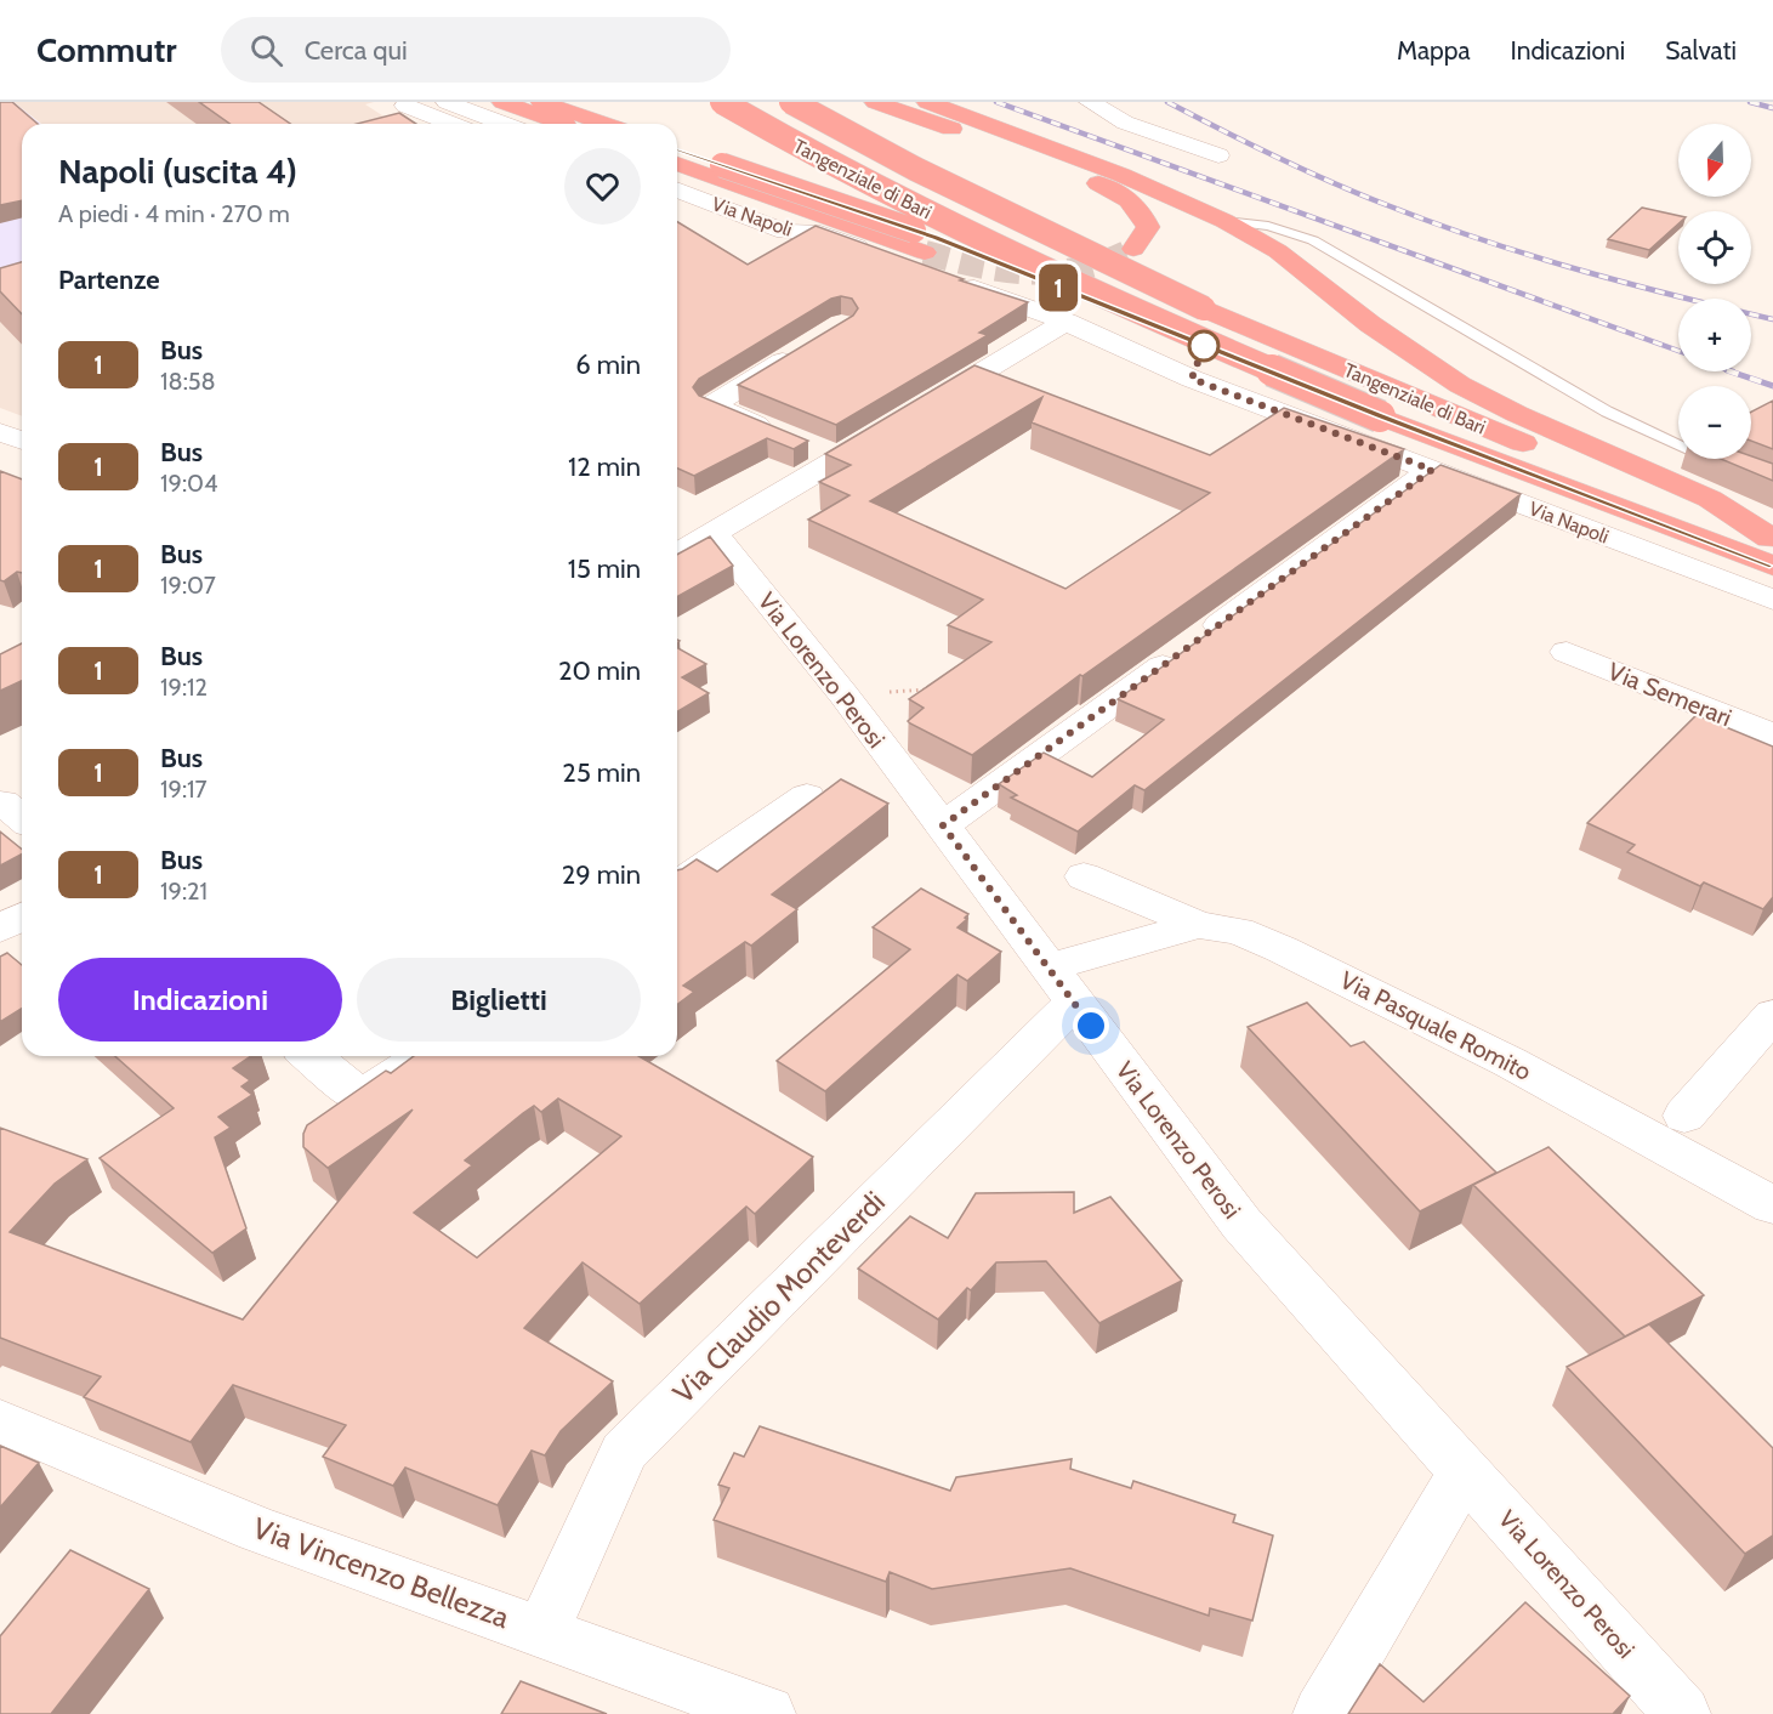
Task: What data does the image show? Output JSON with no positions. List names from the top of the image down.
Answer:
{
  "streets": {
    "highway": ["Tangenziale di Bari"],
    "street": [
      "Via Napoli",
      "Via Lorenzo Perosi",
      "Via Semerari",
      "Via Pasquale Romito",
      "Via Claudio Monteverdi",
      "Via Vincenzo Bellezza"
    ]
  },
  "crossings": [
    ["Via Lorenzo Perosi", "Via Claudio Monteverdi"],
    ["Via Claudio Monteverdi", "Via Vincenzo Bellezza"]
  ],
  "lines": ["bus line 1"],
  "north": "bottom",
  "page": {
    "header": "Commutr",
    "search": "Cerca qui",
    "nav": ["Mappa", "Indicazioni", "Salvati"],
    "on_map": "1",
    "map_buttons": ["+", "−"],
    "heading": [
      ["Napoli (uscita 4)", "A piedi · 4 min · 270 m"],
      "Partenze"
    ],
    "list": [
      {
        "mark": "1",
        "name": "Bus",
        "note": "18:58",
        "value": "6 min"
      },
      {
        "mark": "1",
        "name": "Bus",
        "note": "19:04",
        "value": "12 min"
      },
      {
        "mark": "1",
        "name": "Bus",
        "note": "19:07",
        "value": "15 min"
      },
      {
        "mark": "1",
        "name": "Bus",
        "note": "19:12",
        "value": "20 min"
      },
      {
        "mark": "1",
        "name": "Bus",
        "note": "19:17",
        "value": "25 min"
      },
      {
        "mark": "1",
        "name": "Bus",
        "note": "19:21",
        "value": "29 min"
      }
    ],
    "buttons": ["Indicazioni", "Biglietti"]
  }
}
